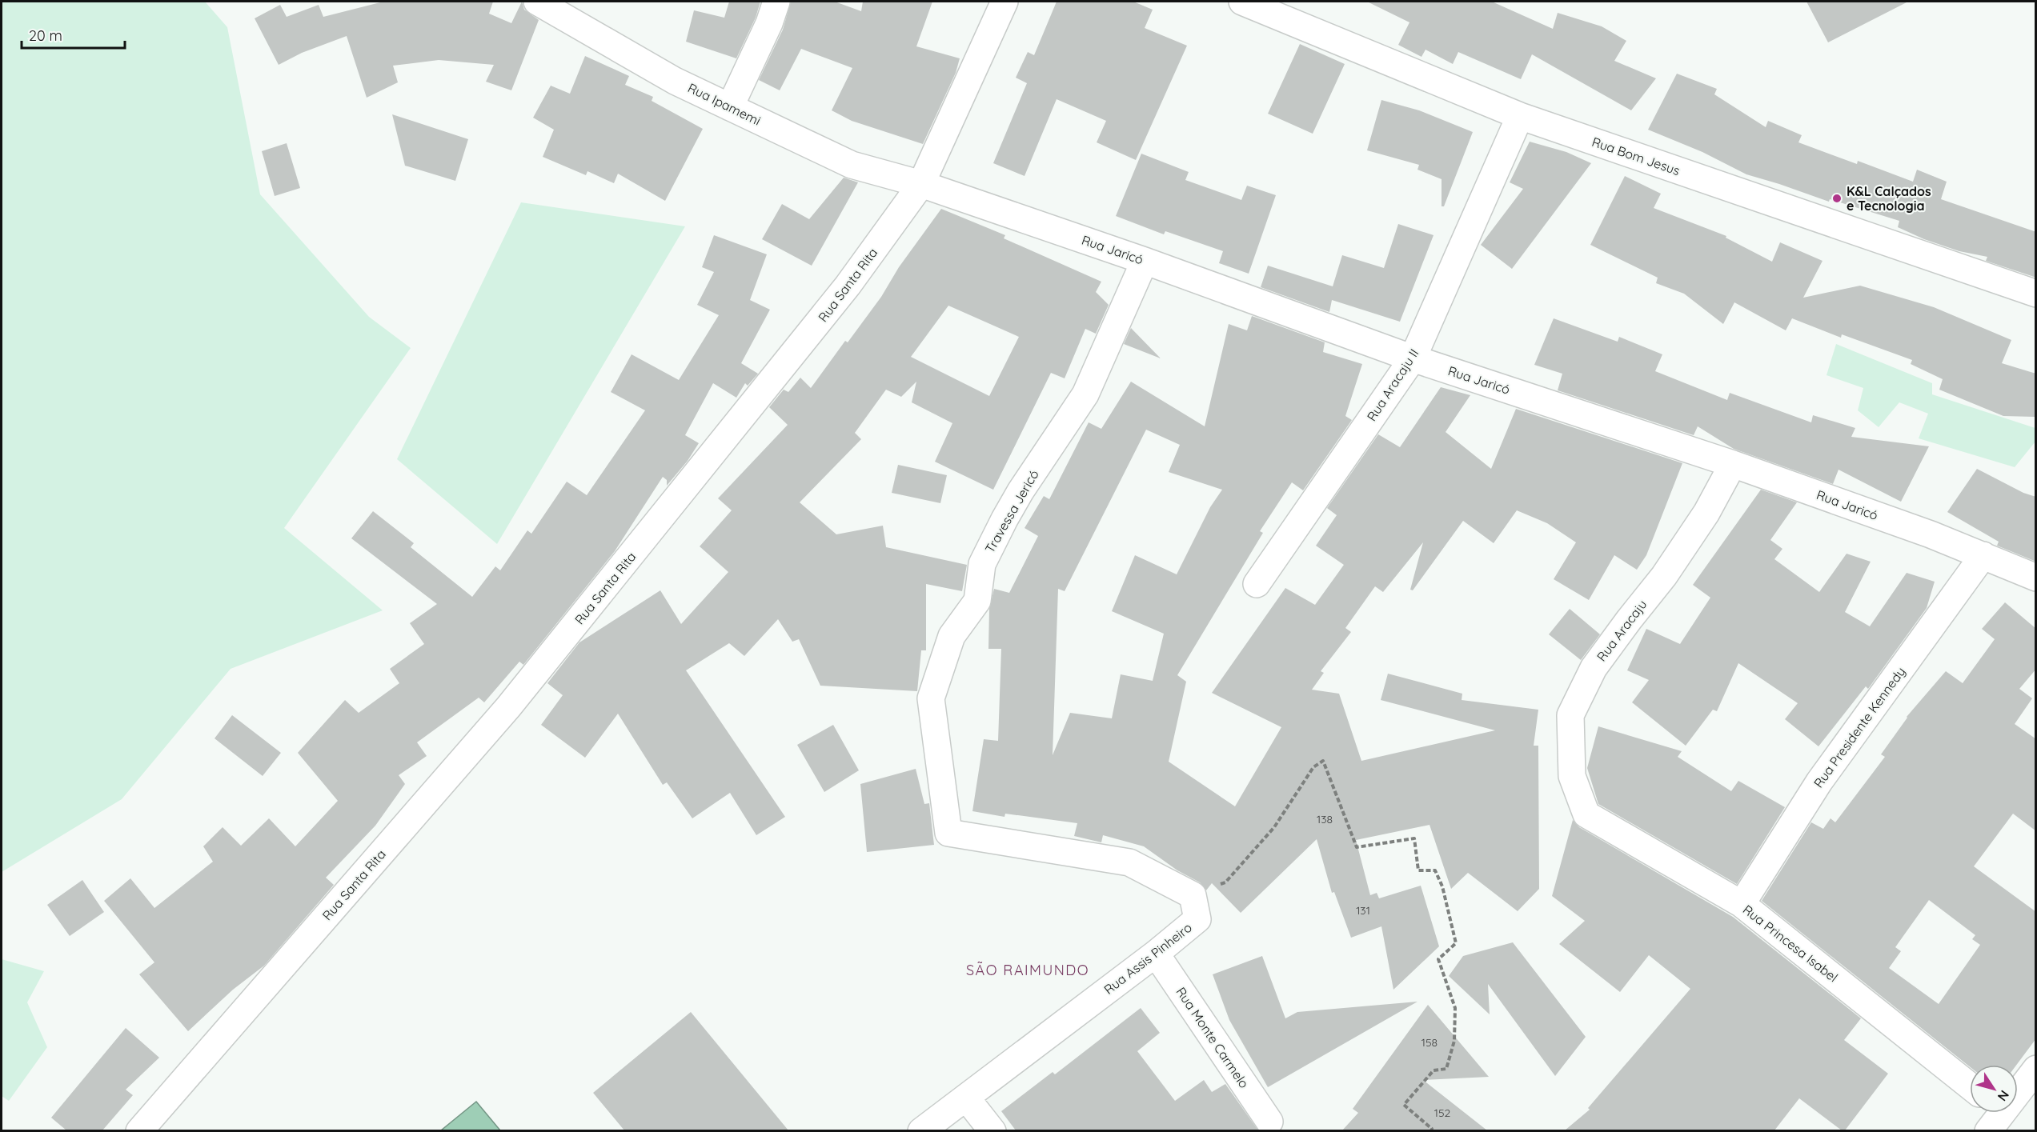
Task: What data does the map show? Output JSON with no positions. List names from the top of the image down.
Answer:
{
  "streets": {
    "street": [
      "Rua Ipamemi",
      "Rua Bom Jesus",
      "Rua Jaricó",
      "Rua Santa Rita",
      "Rua Aracaju II",
      "Travessa Jericó",
      "Rua Aracaju",
      "Rua Presidente Kennedy",
      "Rua Princesa Isabel",
      "Rua Assis Pinheiro",
      "Rua Monte Carmelo"
    ]
  },
  "crossings": [
    ["Rua Ipamemi", "Rua Jaricó"],
    ["Rua Ipamemi", "Rua Santa Rita"],
    ["Rua Bom Jesus", "Rua Aracaju II"],
    ["Rua Jaricó", "Rua Santa Rita"],
    ["Rua Jaricó", "Rua Aracaju II"],
    ["Rua Jaricó", "Travessa Jericó"],
    ["Rua Jaricó", "Rua Aracaju"],
    ["Rua Jaricó", "Rua Presidente Kennedy"],
    ["Travessa Jericó", "Rua Assis Pinheiro"],
    ["Rua Aracaju", "Rua Princesa Isabel"],
    ["Rua Presidente Kennedy", "Rua Princesa Isabel"],
    ["Rua Assis Pinheiro", "Rua Monte Carmelo"]
  ],
  "districts": ["SÃO RAIMUNDO"],
  "places": ["K&L Calçados e Tecnologia"],
  "house_numbers": [
    "138",
    "131",
    "158",
    "152"
  ],
  "scale_bar": "20 m",
  "north": "bottom right"
}
